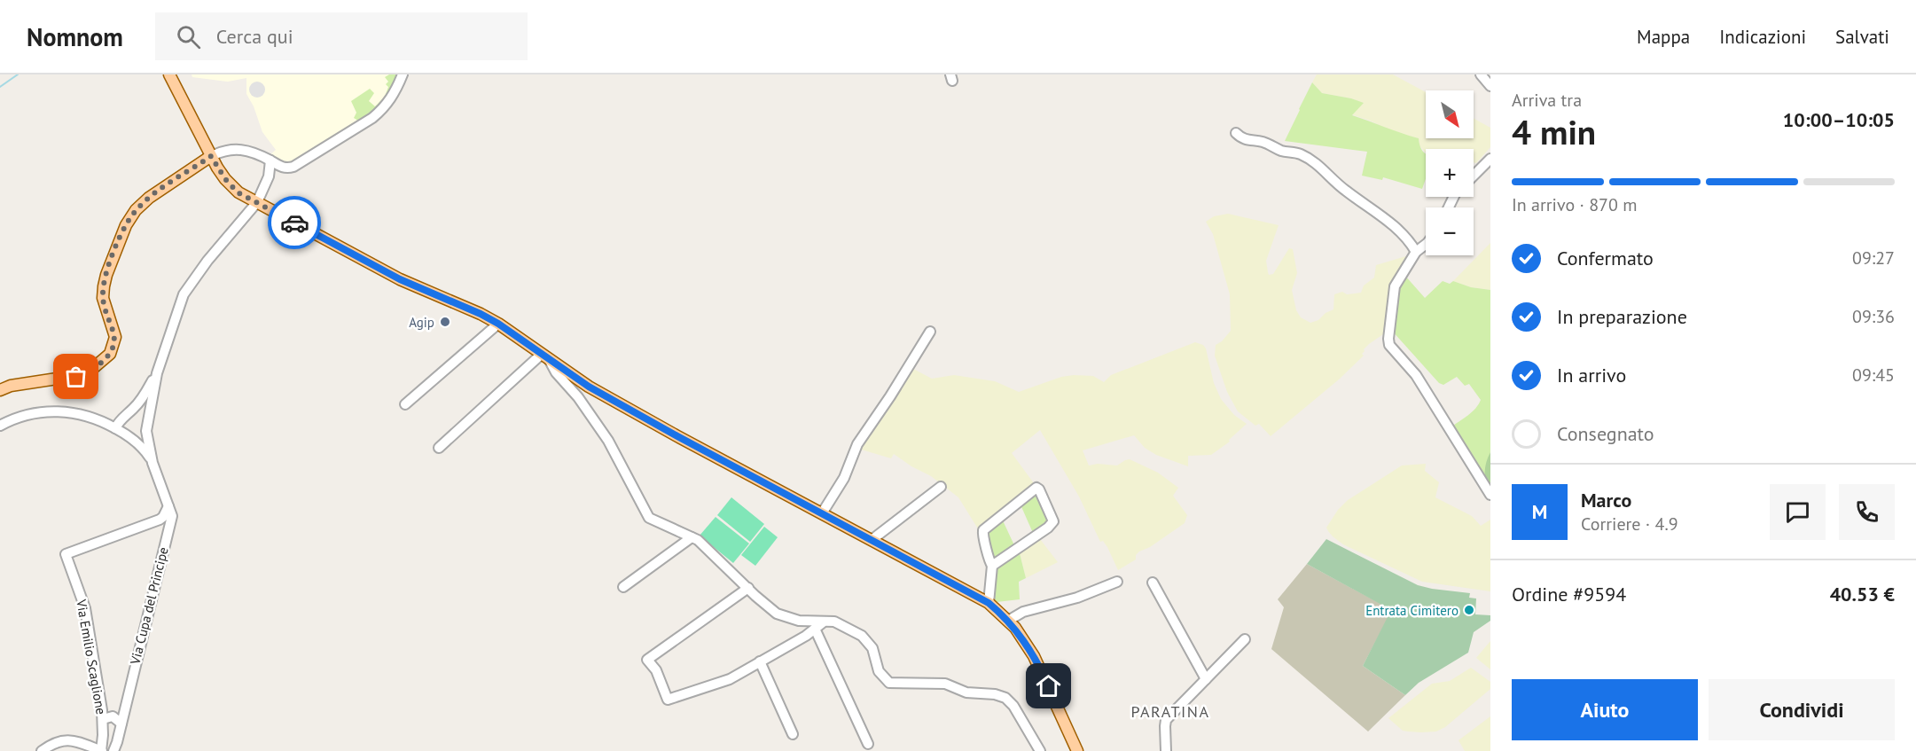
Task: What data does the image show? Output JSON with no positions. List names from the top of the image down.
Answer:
{
  "streets": {
    "street": ["Via Cupa del Principe", "Via Emilio Scaglione"]
  },
  "crossings": [
    ["Via Cupa del Principe", "Via Emilio Scaglione"]
  ],
  "districts": ["PARATINA"],
  "places": ["Agip", "Entrata Cimitero"],
  "north": "bottom right",
  "page": {
    "header": "Nomnom",
    "search": "Cerca qui",
    "nav": ["Mappa", "Indicazioni", "Salvati"],
    "heading": ["4 min", "Arriva tra", "10:00–10:05"],
    "panel": [
      "Marco",
      "Corriere · 4.9",
      "Ordine #9594",
      "40.53 €"
    ],
    "map_buttons": ["+", "−"],
    "bar": "In arrivo · 870 m",
    "list": [
      ["Confermato", "09:27"],
      ["In preparazione", "09:36"],
      ["In arrivo", "09:45"],
      "Consegnato"
    ],
    "round": "M",
    "buttons": ["Aiuto", "Condividi"]
  }
}
